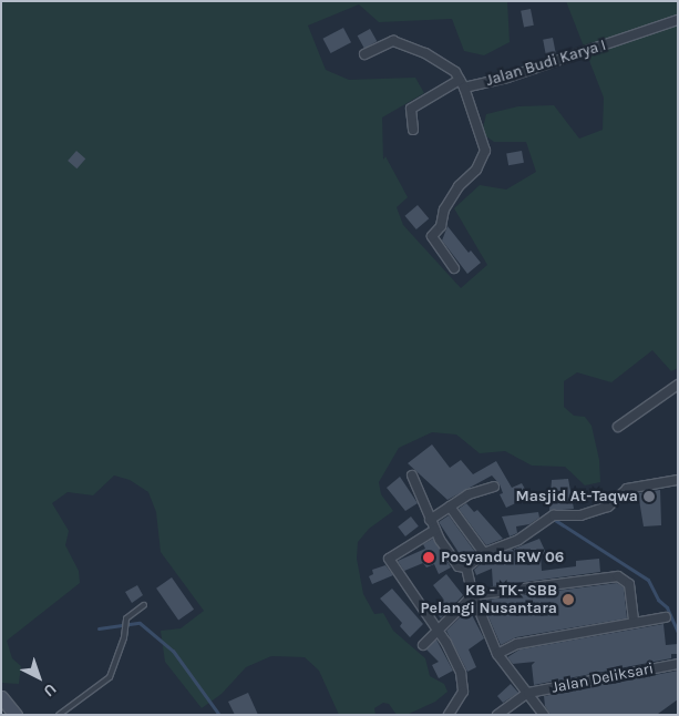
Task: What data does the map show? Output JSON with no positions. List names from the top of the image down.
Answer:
{
  "streets": {
    "street": ["Jalan Budi Karya I", "Jalan Deliksari"]
  },
  "places": ["Masjid At-Taqwa", "Posyandu RW 06", "KB - TK- SBB Pelangi Nusantara"],
  "north": "bottom right"
}
